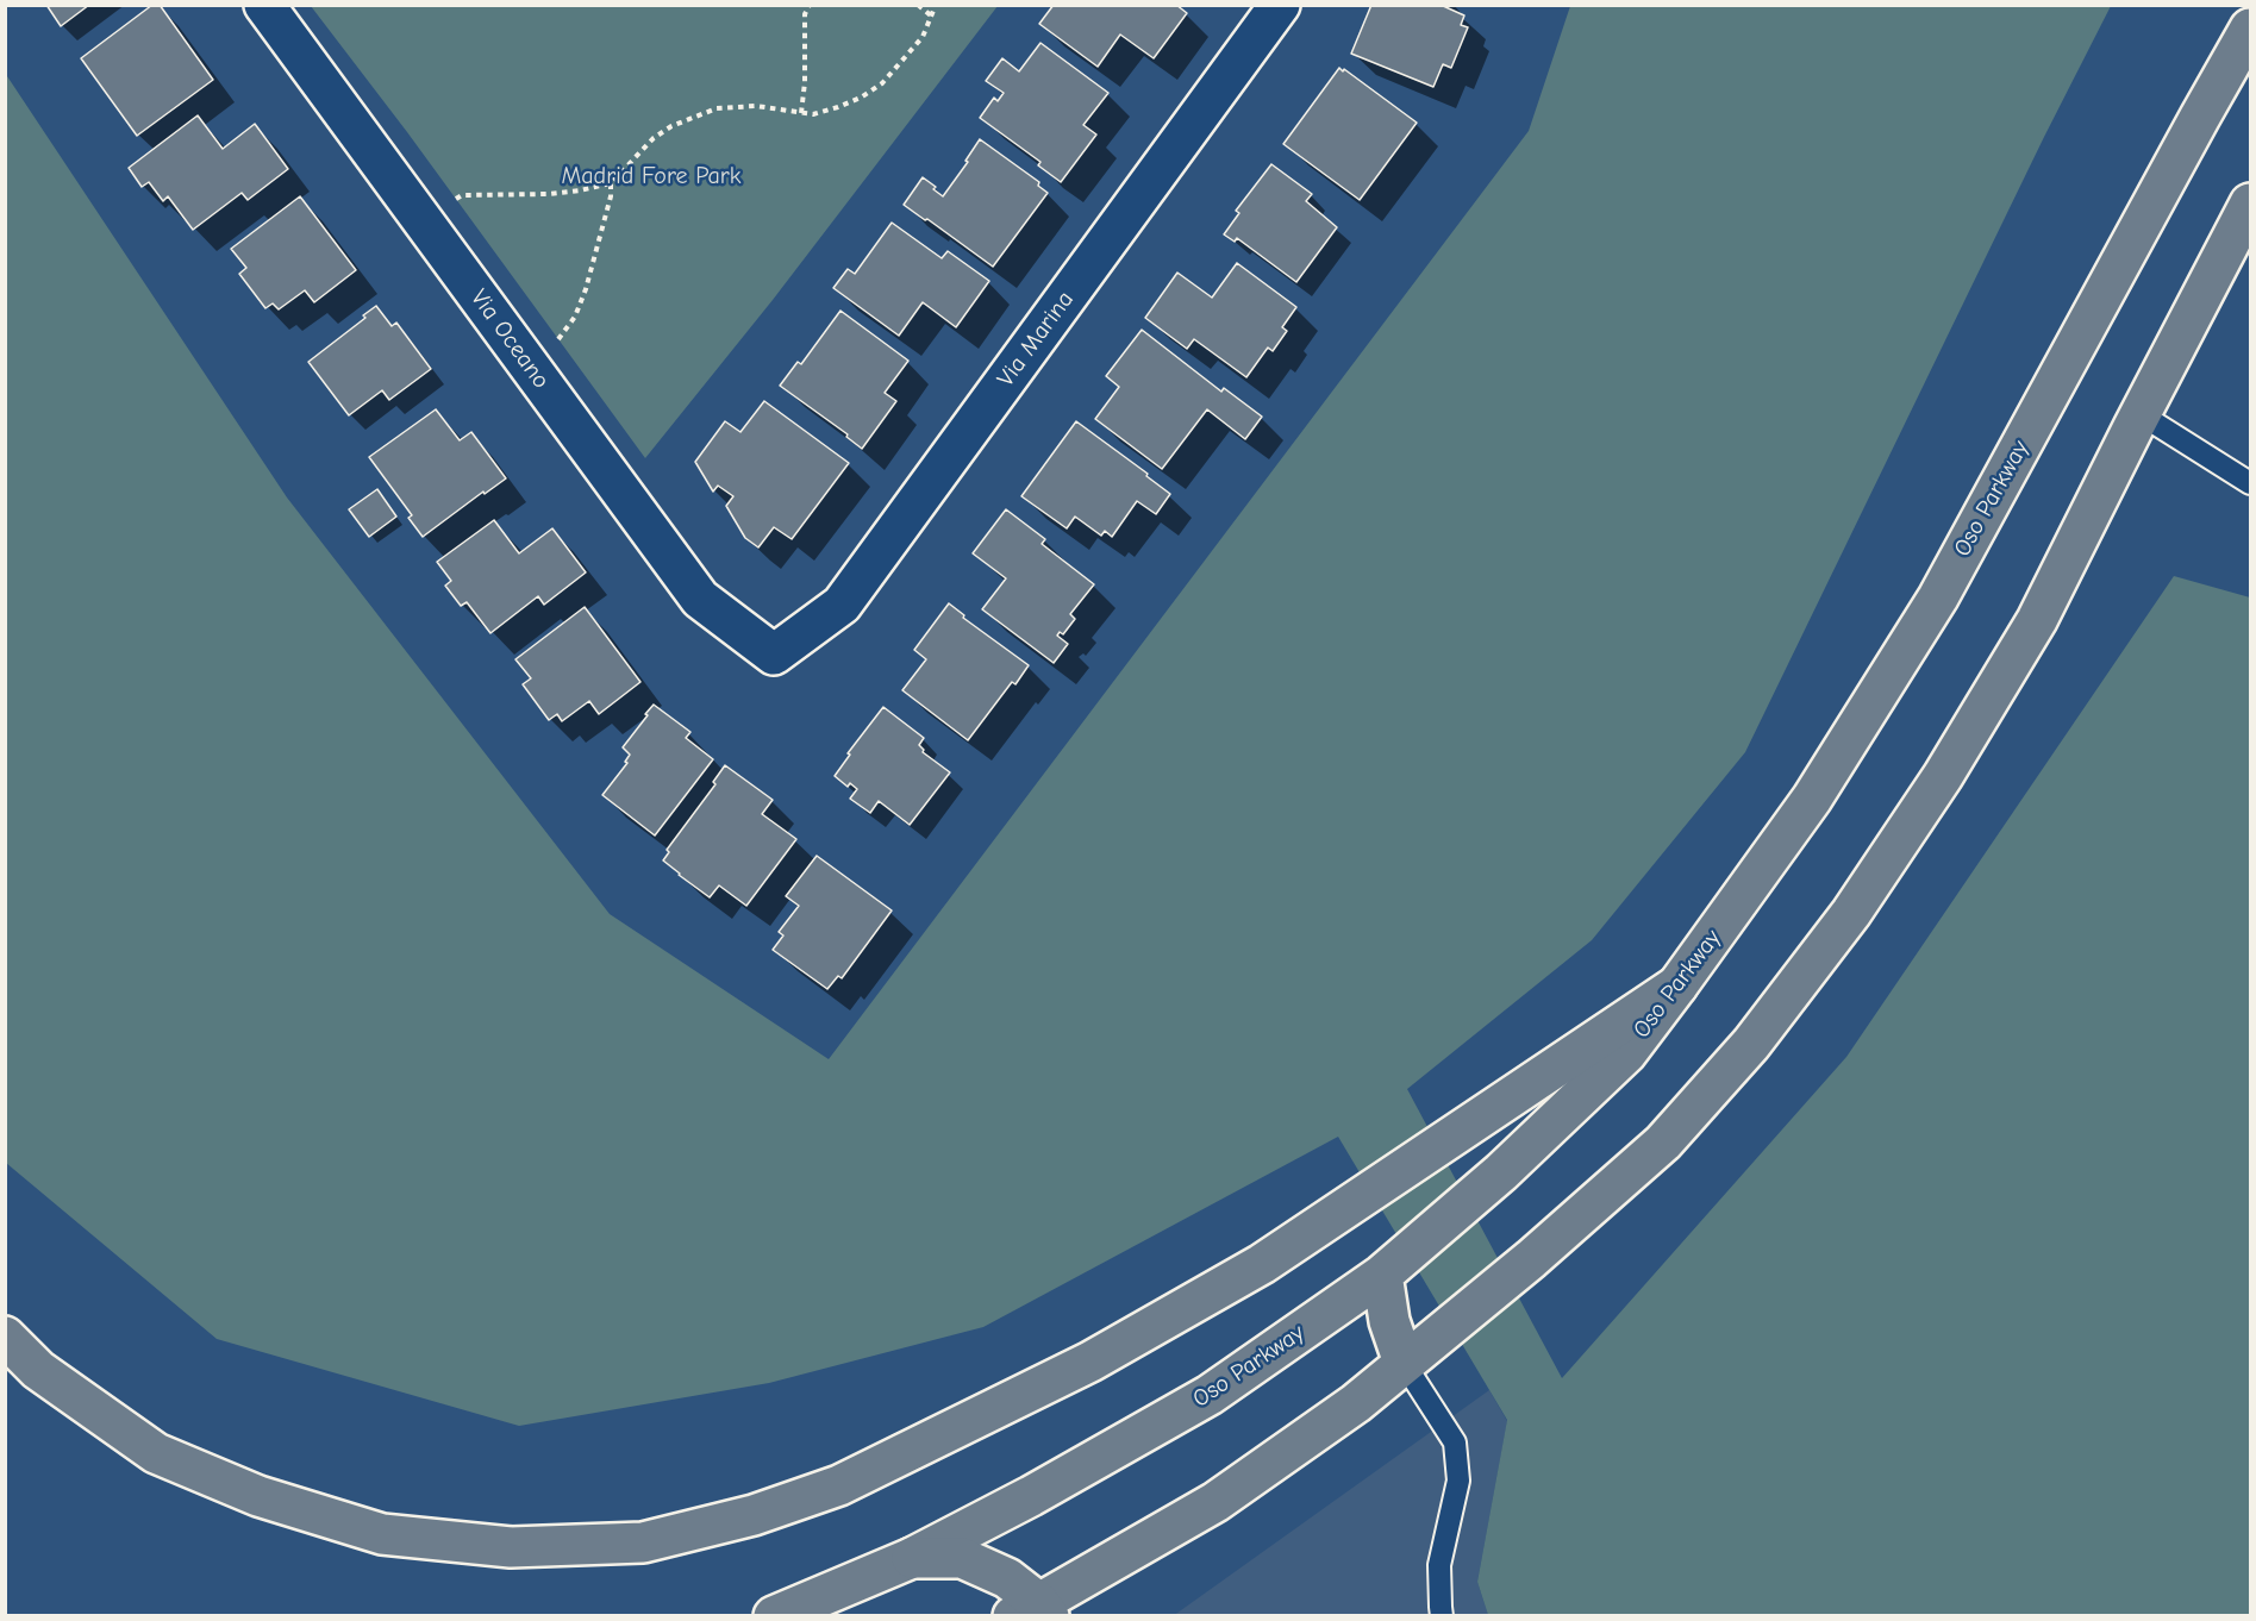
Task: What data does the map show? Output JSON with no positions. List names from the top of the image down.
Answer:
{
  "streets": {
    "main road": ["Oso Parkway"],
    "street": ["Via Oceano", "Via Marina"]
  },
  "crossings": [
    ["Via Oceano", "Via Marina"]
  ],
  "parks": ["Madrid Fore Park"]
}
